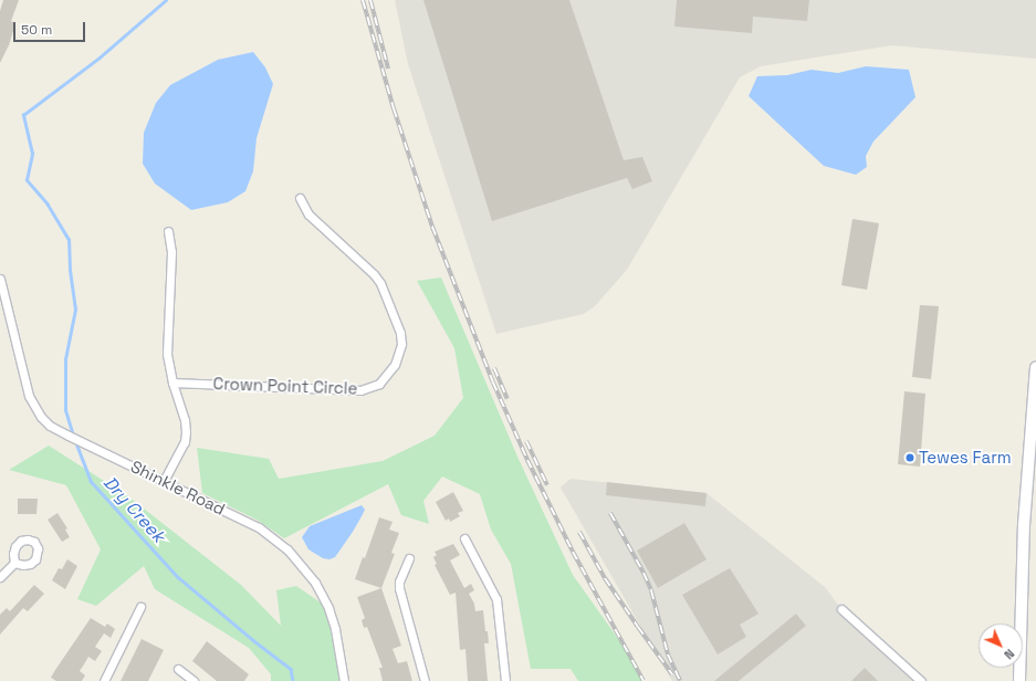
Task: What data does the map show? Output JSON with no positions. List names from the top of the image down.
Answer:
{
  "streets": {
    "street": ["Crown Point Circle", "Shinkle Road"]
  },
  "water": ["Dry Creek"],
  "places": ["Tewes Farm"],
  "scale_bar": "50 m",
  "north": "bottom right"
}
